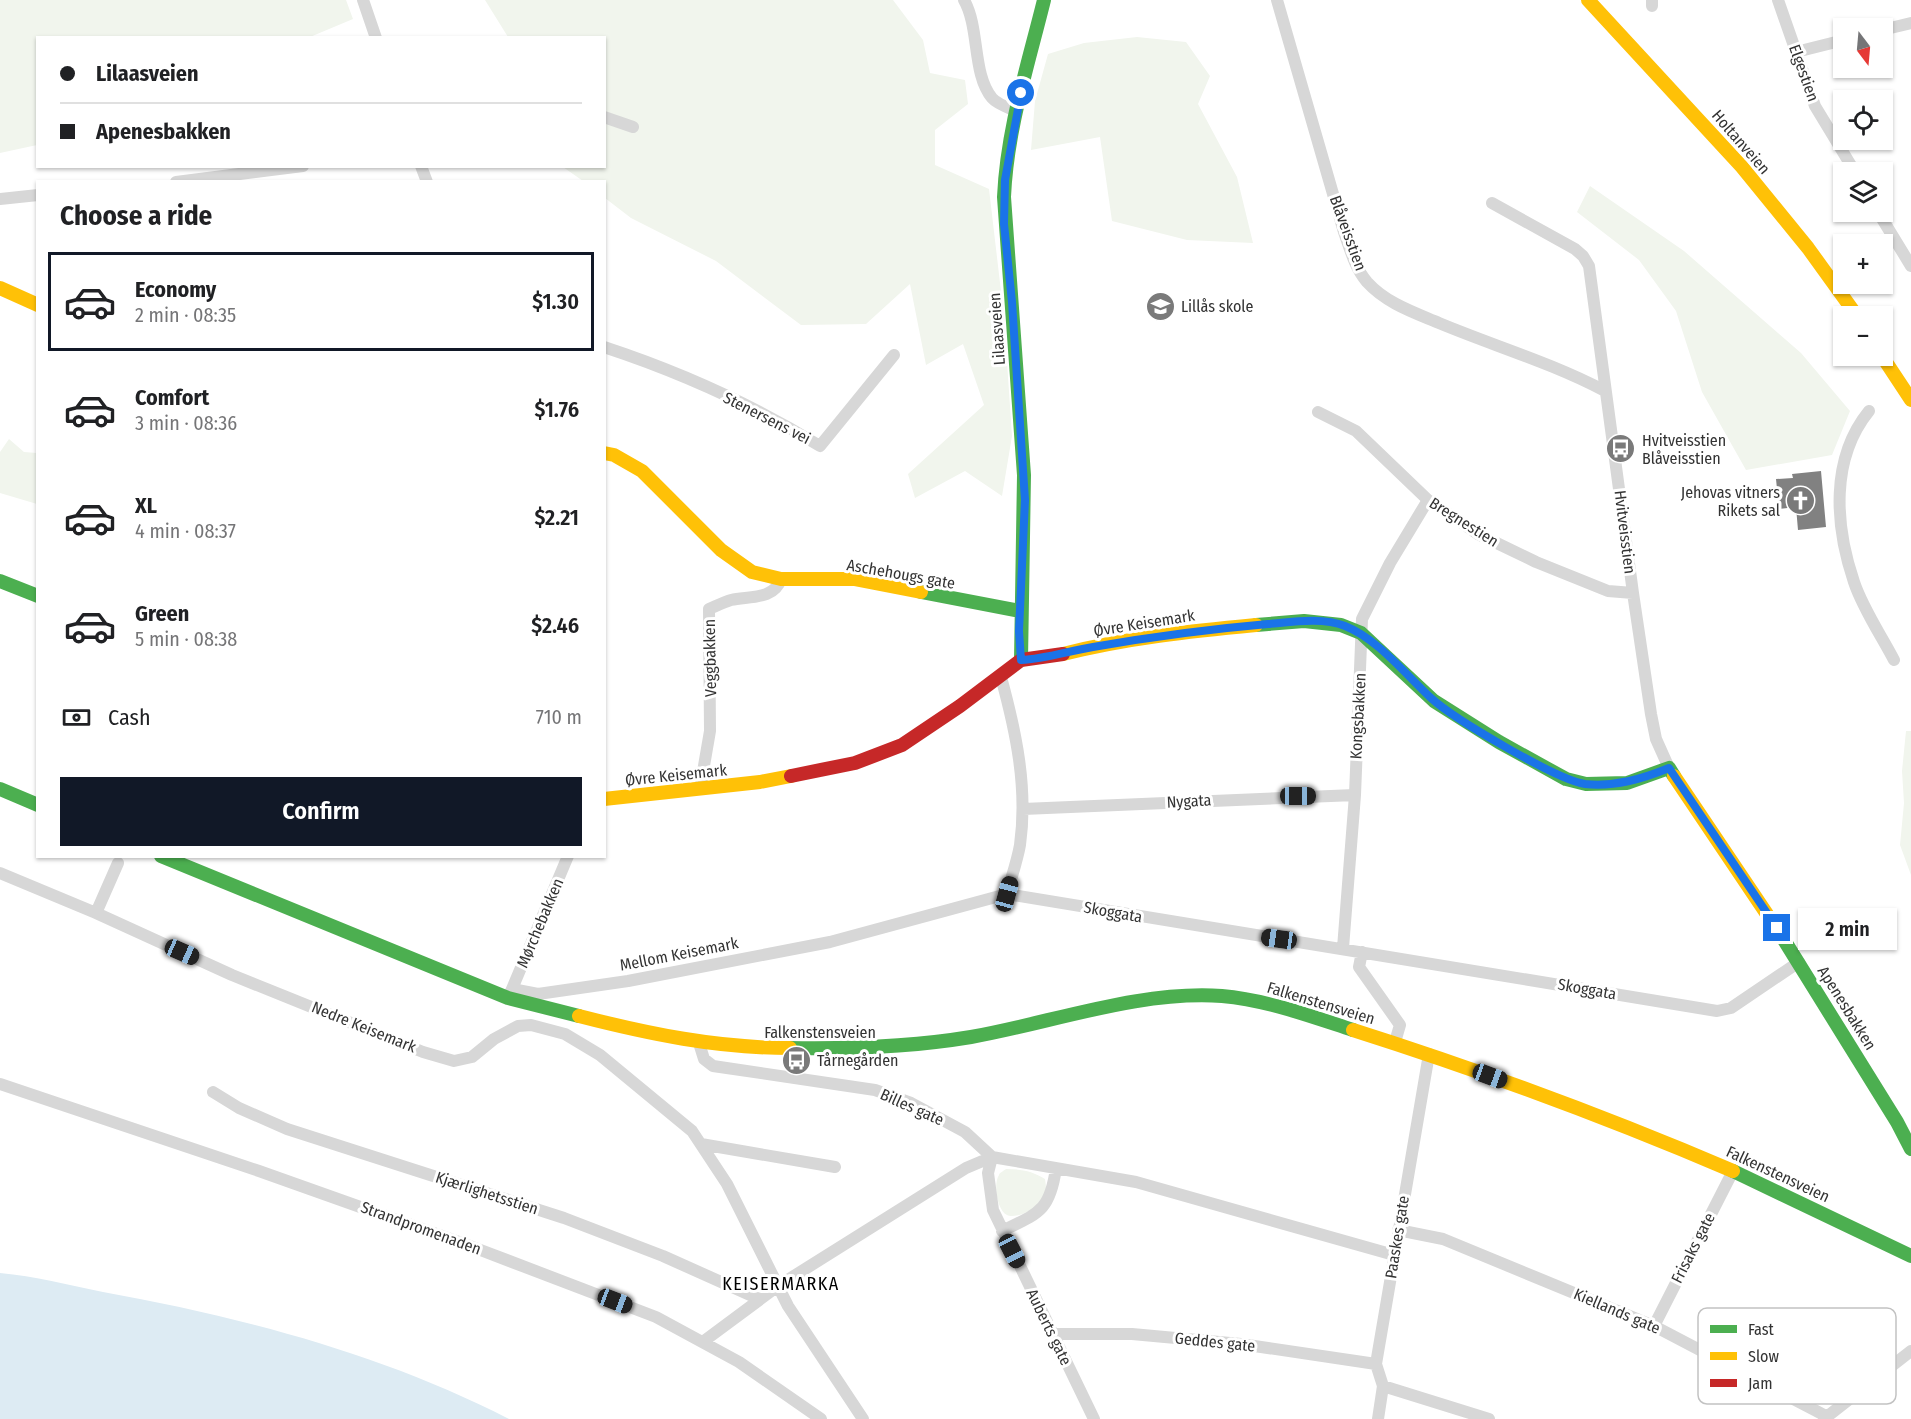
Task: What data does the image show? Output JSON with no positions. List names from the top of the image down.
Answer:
{
  "streets": {
    "main road": [
      "Holtanveien",
      "Lilaasveien",
      "Aschehougs gate",
      "Øvre Keisemark",
      "Mellom Keisemark",
      "Falkenstensveien",
      "Apenesbakken"
    ],
    "street": [
      "Elgestien",
      "Blåveisstien",
      "Stenersens vei",
      "Bregnestien",
      "Hvitveisstien",
      "Veggbakken",
      "Kongsbakken",
      "Nygata",
      "Skoggata",
      "Mørchebakken",
      "Nedre Keisemark",
      "Billes gate",
      "Kjærlighetsstien",
      "Strandpromenaden",
      "Paaskes gate",
      "Frisaks gate",
      "Kiellands gate",
      "Auberts gate",
      "Geddes gate"
    ]
  },
  "crossings": [
    ["Blåveisstien", "Hvitveisstien"],
    ["Lilaasveien", "Aschehougs gate"],
    ["Lilaasveien", "Øvre Keisemark"],
    ["Bregnestien", "Hvitveisstien"],
    ["Bregnestien", "Kongsbakken"],
    ["Hvitveisstien", "Øvre Keisemark"],
    ["Hvitveisstien", "Apenesbakken"],
    ["Aschehougs gate", "Veggbakken"],
    ["Øvre Keisemark", "Veggbakken"],
    ["Øvre Keisemark", "Kongsbakken"],
    ["Øvre Keisemark", "Apenesbakken"],
    ["Kongsbakken", "Nygata"],
    ["Kongsbakken", "Skoggata"],
    ["Skoggata", "Mellom Keisemark"],
    ["Skoggata", "Apenesbakken"],
    ["Mørchebakken", "Mellom Keisemark"],
    ["Mørchebakken", "Falkenstensveien"],
    ["Mellom Keisemark", "Falkenstensveien"],
    ["Falkenstensveien", "Billes gate"],
    ["Falkenstensveien", "Paaskes gate"],
    ["Falkenstensveien", "Frisaks gate"],
    ["Billes gate", "Auberts gate"],
    ["Paaskes gate", "Kiellands gate"],
    ["Paaskes gate", "Geddes gate"],
    ["Frisaks gate", "Kiellands gate"],
    ["Auberts gate", "Geddes gate"]
  ],
  "districts": ["KEISERMARKA"],
  "places": {
    "school or university": ["Lillås skole"],
    "bus stop": ["Hvitveisstien Blåveisstien", "Tårnegården"],
    "church": ["Jehovas vitners Rikets sal"]
  },
  "legend": ["Fast", "Slow", "Jam"],
  "north": "bottom",
  "page": {
    "map_buttons": ["+", "−"],
    "banner": ["Lilaasveien", "Apenesbakken"],
    "heading": "Choose a ride",
    "list": [
      {
        "name": "Economy",
        "note": "2 min · 08:35",
        "value": "$1.30"
      },
      {
        "name": "Comfort",
        "note": "3 min · 08:36",
        "value": "$1.76"
      },
      {
        "name": "XL",
        "note": "4 min · 08:37",
        "value": "$2.21"
      },
      {
        "name": "Green",
        "note": "5 min · 08:38",
        "value": "$2.46"
      }
    ],
    "pay": ["Cash", "710 m"],
    "buttons": "Confirm",
    "bubble": "2 min"
  }
}
